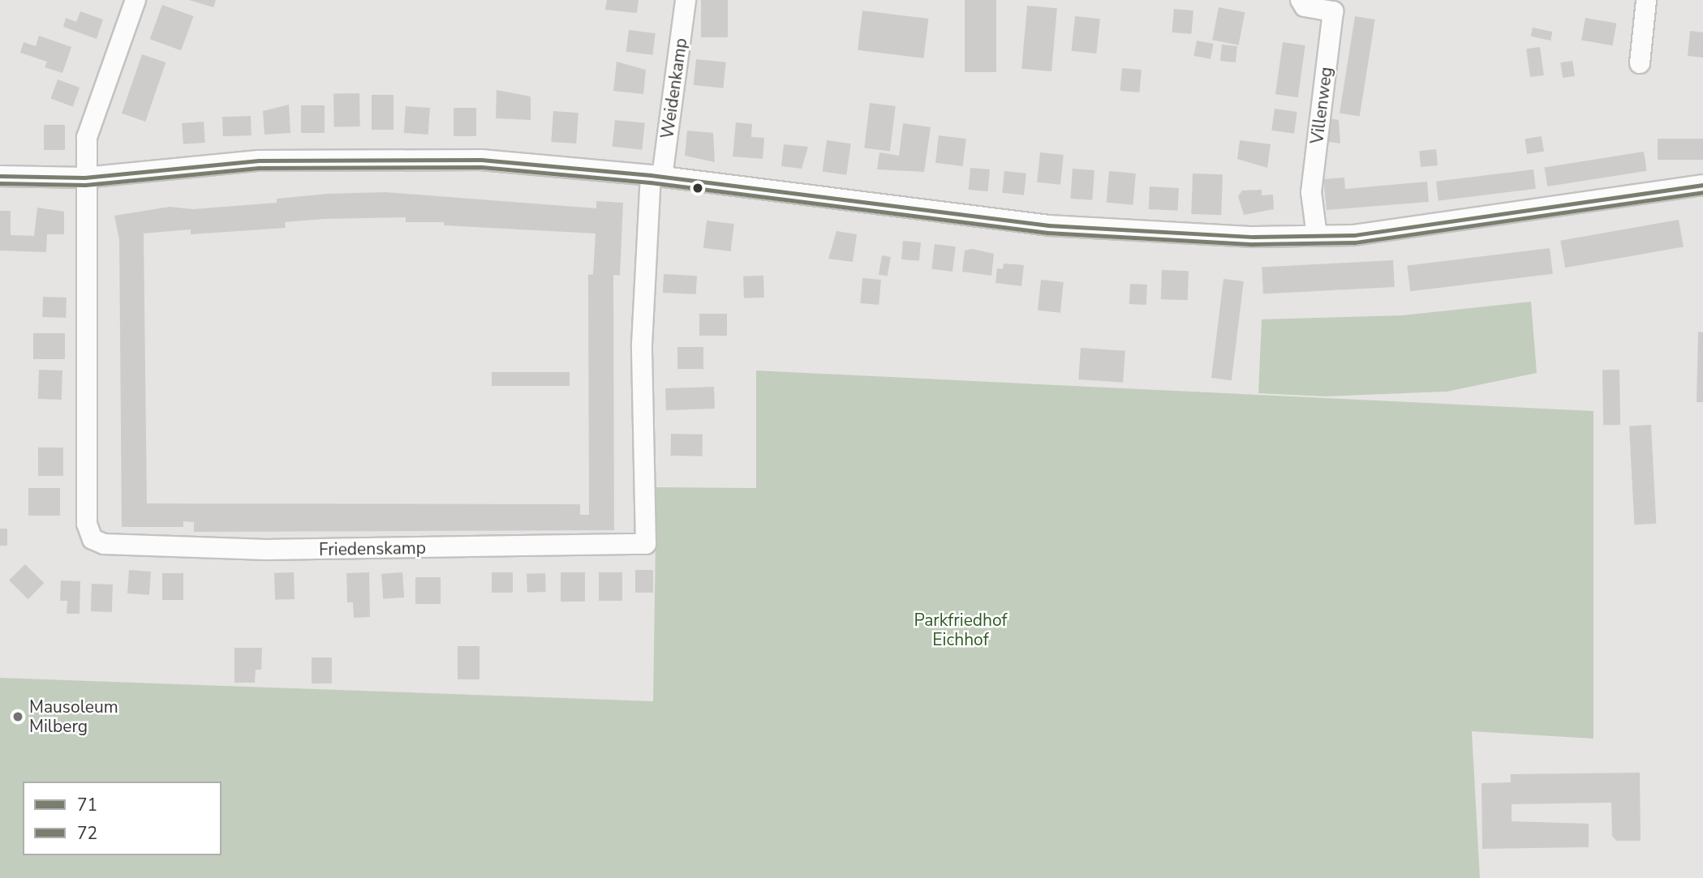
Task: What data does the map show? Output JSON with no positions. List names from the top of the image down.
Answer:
{
  "streets": {
    "street": ["Weidenkamp", "Villenweg", "Friedenskamp"]
  },
  "crossings": [
    ["Weidenkamp", "Friedenskamp"]
  ],
  "parks": ["Parkfriedhof Eichhof"],
  "places": ["Mausoleum Milberg"],
  "lines": ["transit line 71", "transit line 72"],
  "legend": ["71", "72"]
}
